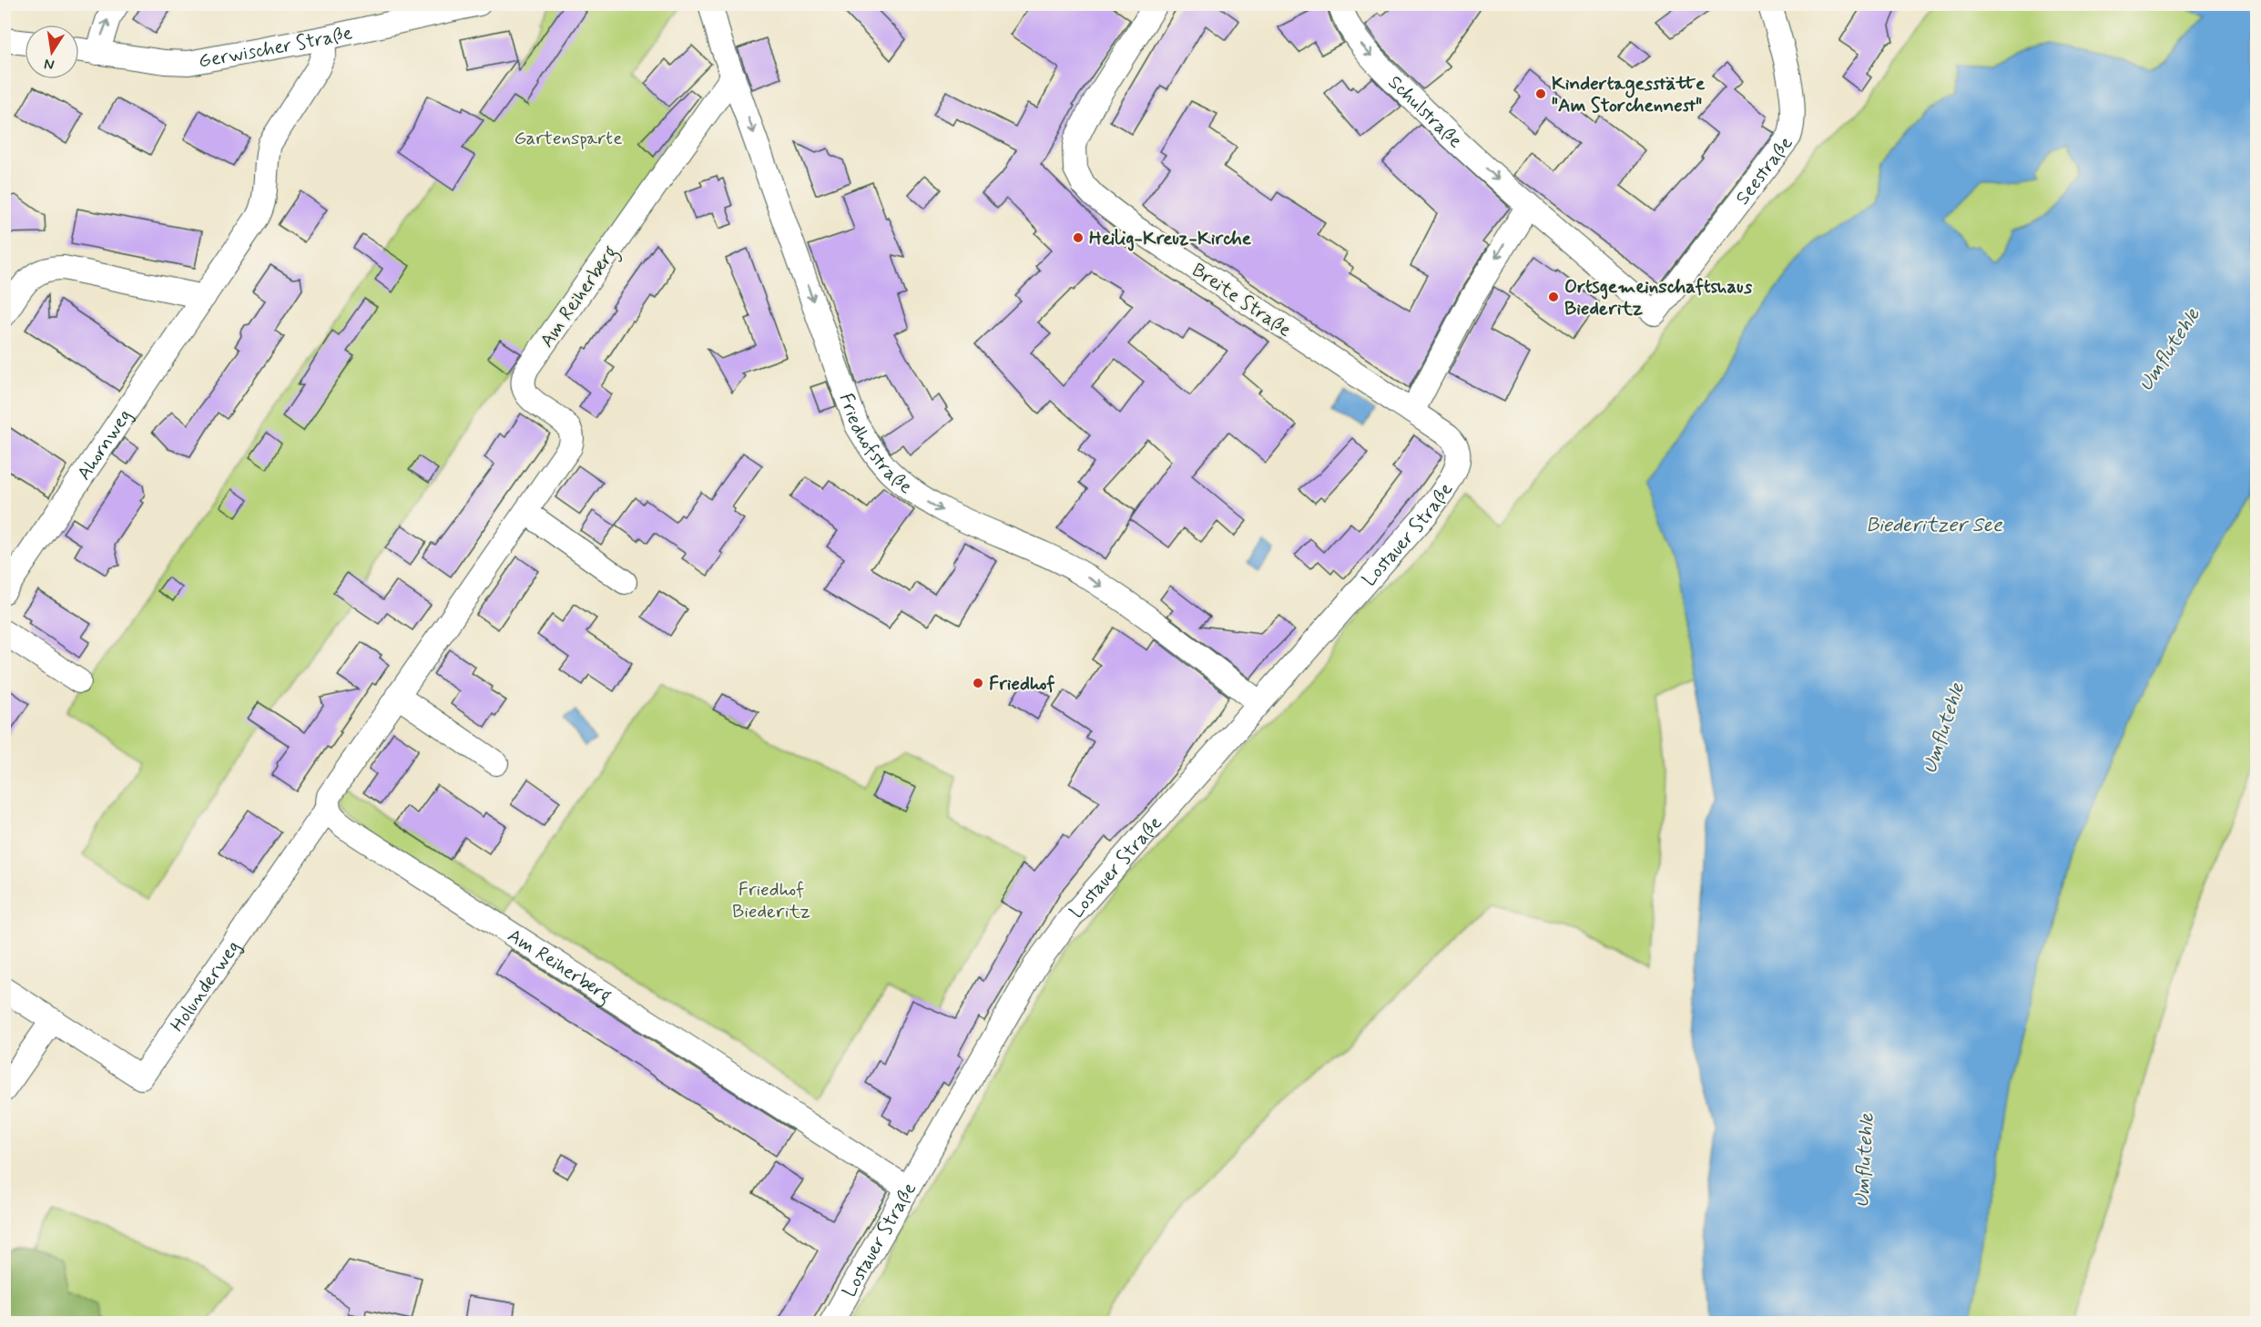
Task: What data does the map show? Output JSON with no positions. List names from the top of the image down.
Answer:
{
  "streets": {
    "street": [
      "Gerwischer Straße",
      "Schulstraße",
      "Seestraße",
      "Am Reiherberg",
      "Breite Straße",
      "Friedhofstraße",
      "Ahornweg",
      "Lostauer Straße",
      "Holunderweg"
    ]
  },
  "crossings": [
    ["Gerwischer Straße", "Ahornweg"],
    ["Schulstraße", "Seestraße"],
    ["Am Reiherberg", "Friedhofstraße"],
    ["Am Reiherberg", "Lostauer Straße"],
    ["Am Reiherberg", "Holunderweg"],
    ["Breite Straße", "Lostauer Straße"],
    ["Friedhofstraße", "Lostauer Straße"]
  ],
  "one_way": ["Schulstraße", "Friedhofstraße"],
  "water": ["Umflutehle", "Biederitzer See"],
  "parks": ["Gartensparte", "Friedhof Biederitz"],
  "places": [
    "Kindertagesstätte \"Am Storchennest\"",
    "Heilig-Kreuz-Kirche",
    "Ortsgemeinschaftshaus Biederitz",
    "Friedhof"
  ],
  "north": "bottom"
}
